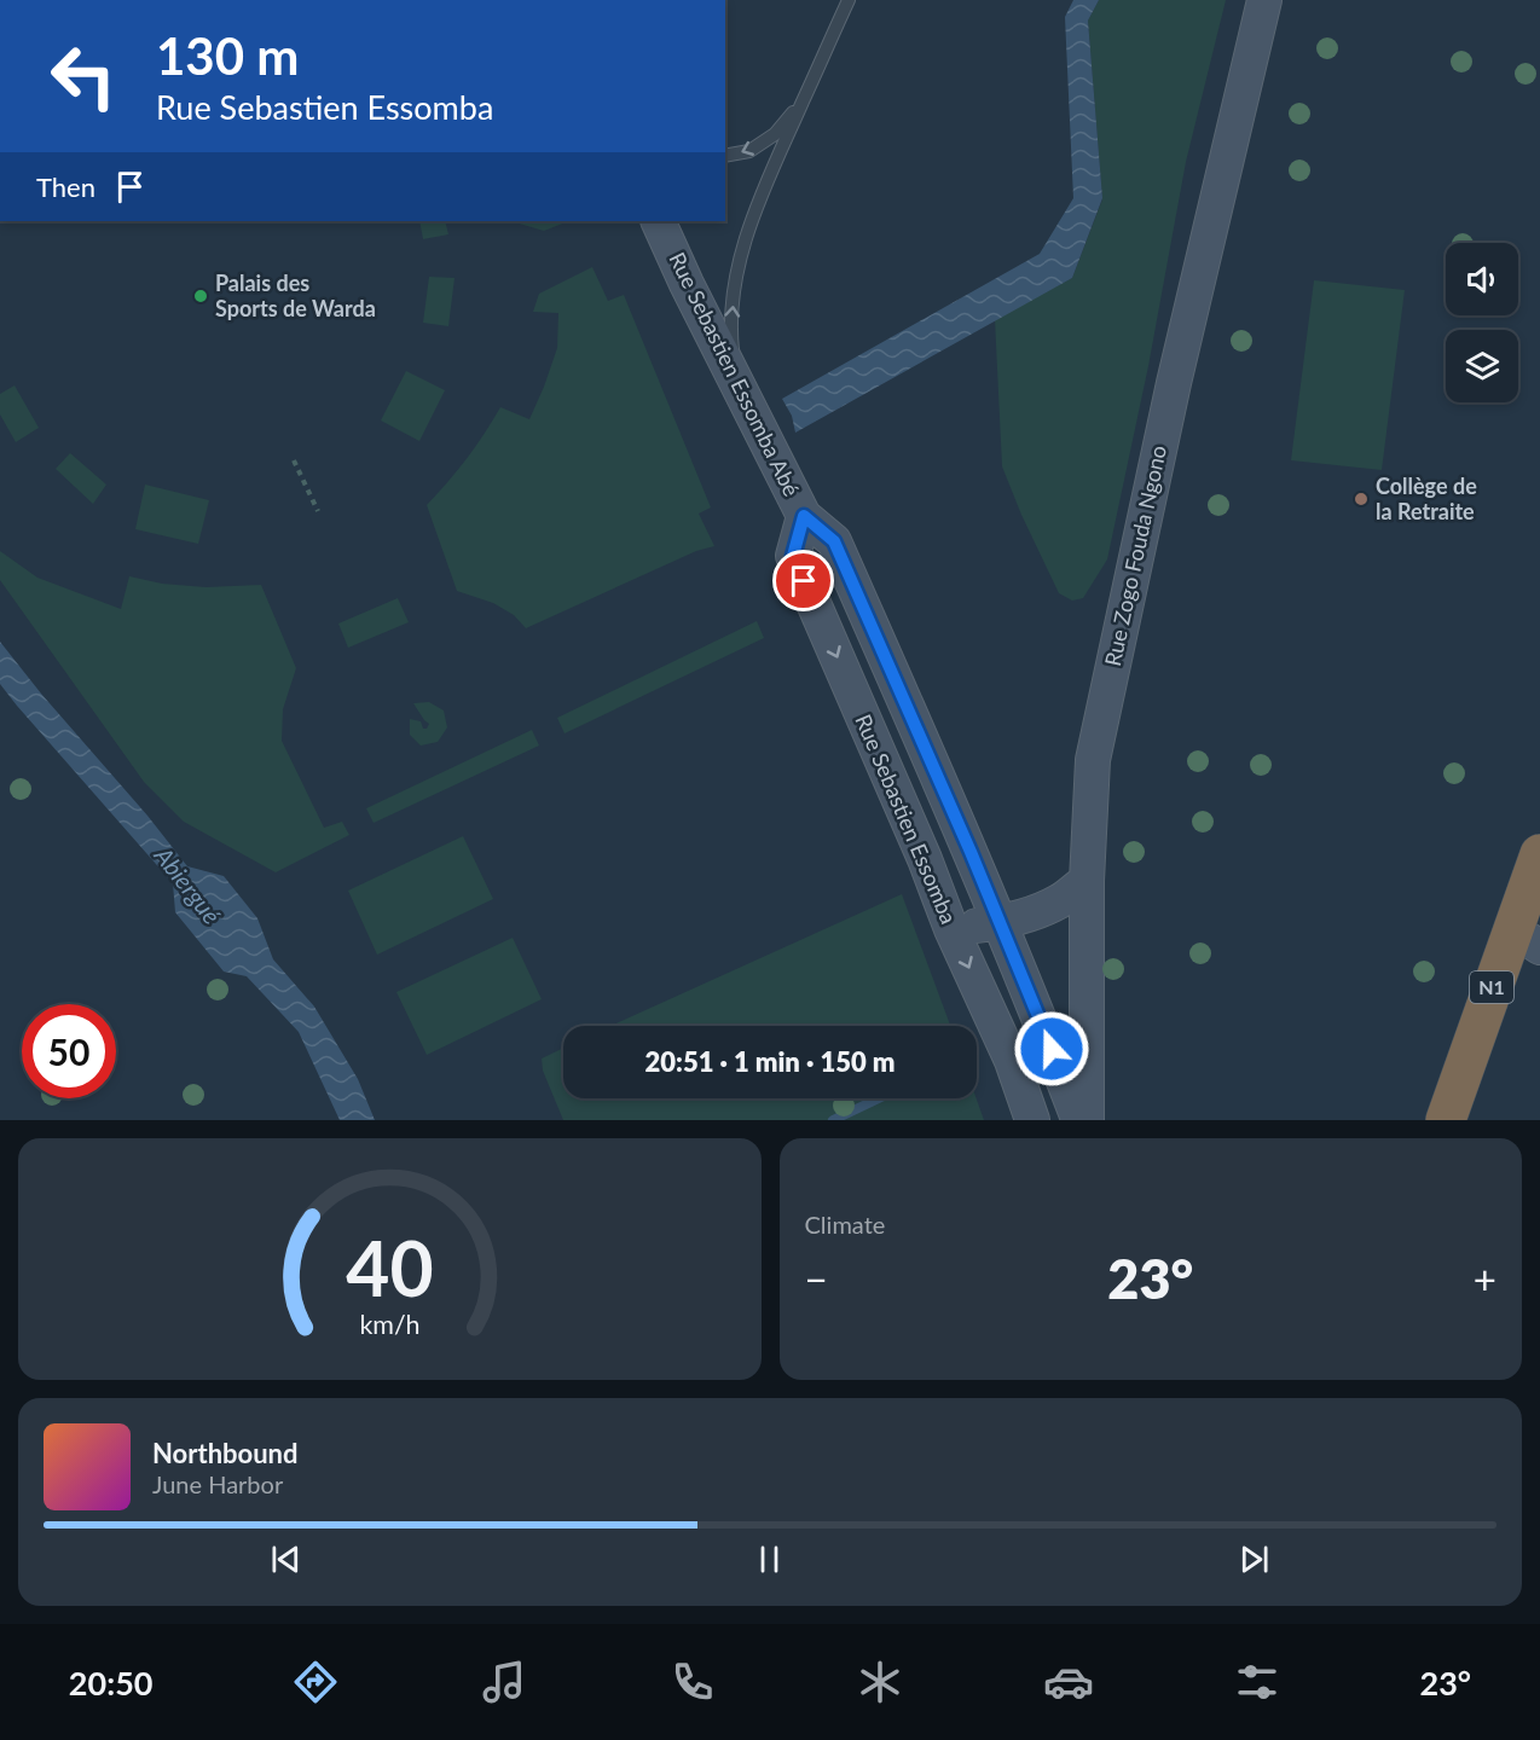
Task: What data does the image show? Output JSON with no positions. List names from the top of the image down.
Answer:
{
  "streets": {
    "highway": ["N1"],
    "main road": ["Rue Sebastien Essomba Abé", "Rue Zogo Fouda Ngono", "Rue Sebastien Essomba"]
  },
  "crossings": [
    ["Rue Sebastien Essomba Abé", "Rue Sebastien Essomba"]
  ],
  "one_way": ["Rue Sebastien Essomba"],
  "water": ["Abiergué"],
  "places": ["Palais des Sports de Warda", "Collège de la Retraite"],
  "page": {
    "turn": ["130 m", "Rue Sebastien Essomba"],
    "then": "Then",
    "limit": "50",
    "trip": "20:51 · 1 min · 150 m",
    "tile": "Climate",
    "heat": ["−", "23°", "+"],
    "song": ["Northbound", "June Harbor"],
    "tabs": ["20:50", "23°"],
    "gauge": ["40", "km/h"]
  }
}
